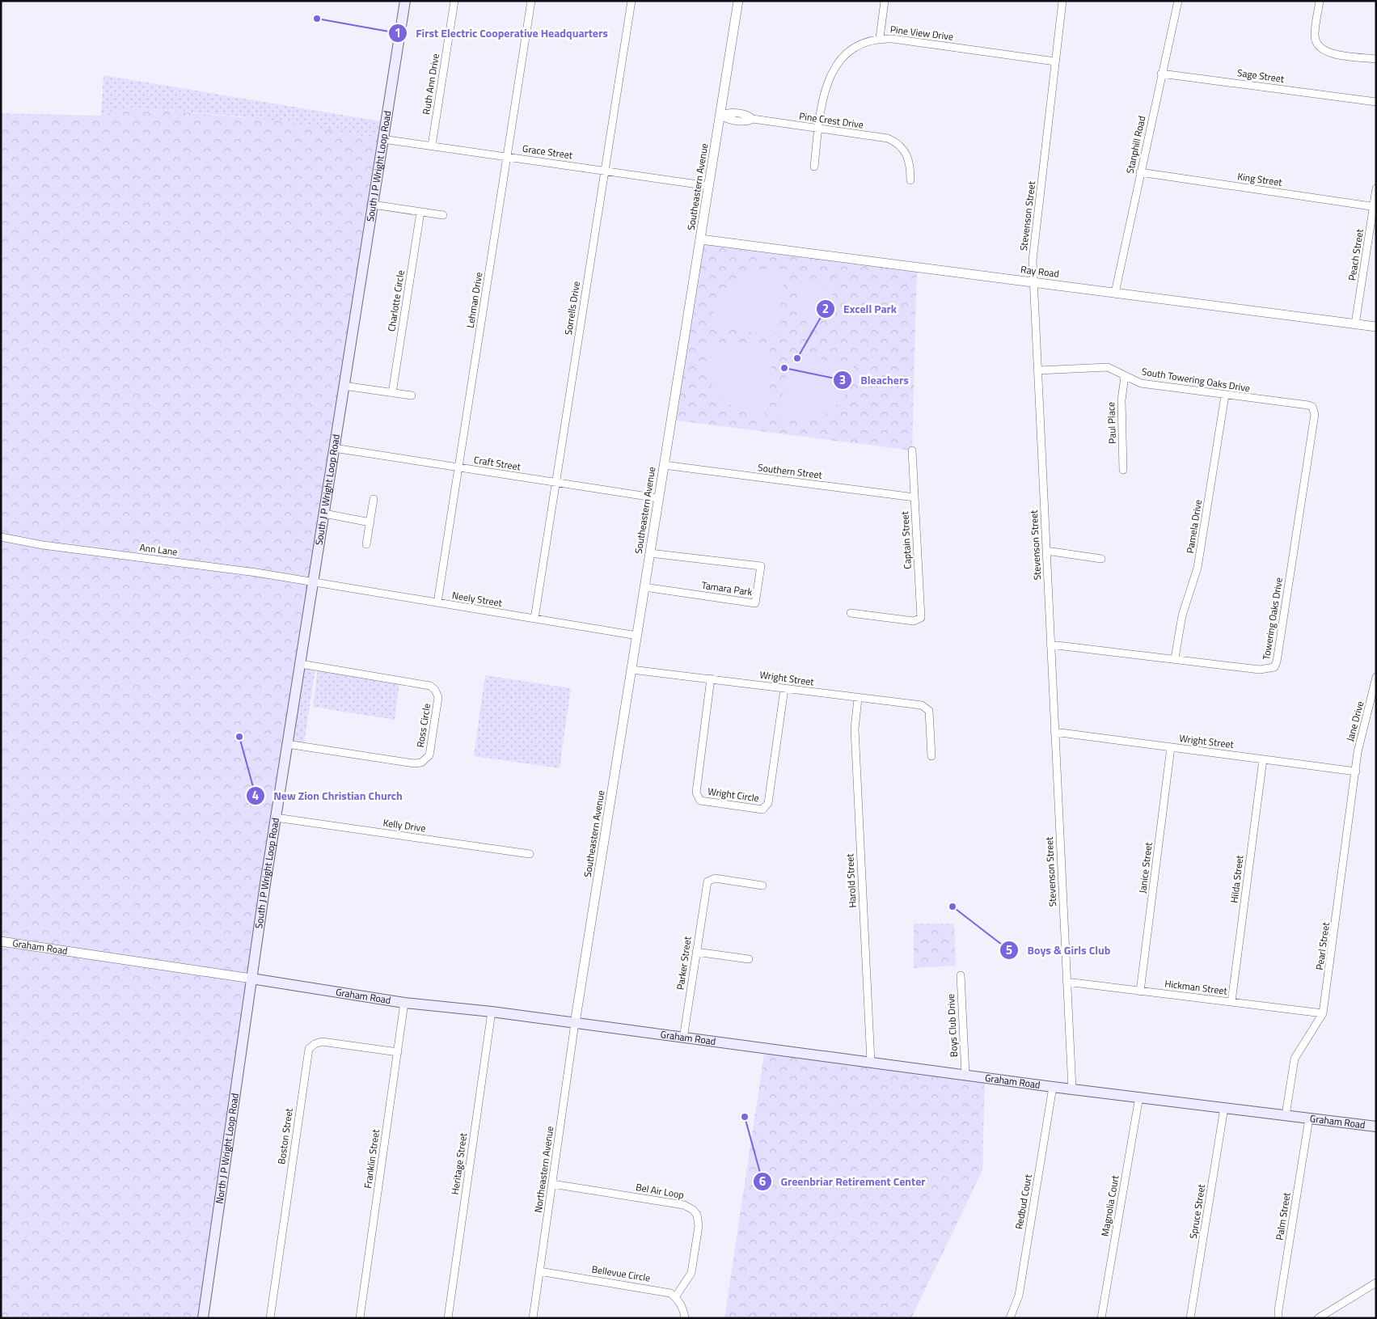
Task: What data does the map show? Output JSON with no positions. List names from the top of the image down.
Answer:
{
  "streets": {
    "main road": ["South J P Wright Loop Road", "Graham Road", "North J P Wright Loop Road"],
    "street": [
      "Pine View Drive",
      "Sage Street",
      "Ruth Ann Drive",
      "Pine Crest Drive",
      "Stanphill Road",
      "Grace Street",
      "King Street",
      "Southeastern Avenue",
      "Stevenson Street",
      "Peach Street",
      "Ray Road",
      "Lehman Drive",
      "Charlotte Circle",
      "Sorrells Drive",
      "South Towering Oaks Drive",
      "Paul Place",
      "Craft Street",
      "Southern Street",
      "Pamela Drive",
      "Captain Street",
      "Ann Lane",
      "Tamara Park",
      "Neely Street",
      "Towering Oaks Drive",
      "Wright Street",
      "Jane Drive",
      "Ross Circle",
      "Wright Circle",
      "Kelly Drive",
      "Janice Street",
      "Hilda Street",
      "Harold Street",
      "Pearl Street",
      "Parker Street",
      "Hickman Street",
      "Boys Club Drive",
      "Boston Street",
      "Franklin Street",
      "Heritage Street",
      "Northeastern Avenue",
      "Bel Air Loop",
      "Redbud Court",
      "Magnolia Court",
      "Spruce Street",
      "Palm Street",
      "Bellevue Circle"
    ]
  },
  "crossings": [
    ["Pine View Drive", "Pine Crest Drive"],
    ["Pine View Drive", "Stevenson Street"],
    ["Sage Street", "Stanphill Road"],
    ["Ruth Ann Drive", "Grace Street"],
    ["Pine Crest Drive", "Southeastern Avenue"],
    ["Stanphill Road", "King Street"],
    ["Stanphill Road", "Ray Road"],
    ["Grace Street", "South J P Wright Loop Road"],
    ["Grace Street", "Southeastern Avenue"],
    ["Grace Street", "Lehman Drive"],
    ["Grace Street", "Sorrells Drive"],
    ["South J P Wright Loop Road", "Craft Street"],
    ["South J P Wright Loop Road", "Ann Lane"],
    ["South J P Wright Loop Road", "Neely Street"],
    ["South J P Wright Loop Road", "Ross Circle"],
    ["South J P Wright Loop Road", "Kelly Drive"],
    ["South J P Wright Loop Road", "Graham Road"],
    ["South J P Wright Loop Road", "North J P Wright Loop Road"],
    ["King Street", "Peach Street"],
    ["Southeastern Avenue", "Ray Road"],
    ["Southeastern Avenue", "Craft Street"],
    ["Southeastern Avenue", "Southern Street"],
    ["Southeastern Avenue", "Tamara Park"],
    ["Southeastern Avenue", "Neely Street"],
    ["Southeastern Avenue", "Wright Street"],
    ["Southeastern Avenue", "Graham Road"],
    ["Southeastern Avenue", "Northeastern Avenue"],
    ["Stevenson Street", "Ray Road"],
    ["Stevenson Street", "South Towering Oaks Drive"],
    ["Stevenson Street", "Towering Oaks Drive"],
    ["Stevenson Street", "Wright Street"],
    ["Stevenson Street", "Graham Road"],
    ["Stevenson Street", "Hickman Street"],
    ["Peach Street", "Ray Road"],
    ["Lehman Drive", "Craft Street"],
    ["Lehman Drive", "Neely Street"],
    ["Sorrells Drive", "Craft Street"],
    ["Sorrells Drive", "Neely Street"],
    ["South Towering Oaks Drive", "Paul Place"],
    ["South Towering Oaks Drive", "Pamela Drive"],
    ["South Towering Oaks Drive", "Towering Oaks Drive"],
    ["Southern Street", "Captain Street"],
    ["Pamela Drive", "Towering Oaks Drive"],
    ["Ann Lane", "Neely Street"],
    ["Wright Street", "Jane Drive"],
    ["Wright Street", "Wright Circle"],
    ["Wright Street", "Janice Street"],
    ["Wright Street", "Hilda Street"],
    ["Wright Street", "Harold Street"],
    ["Wright Street", "Pearl Street"],
    ["Jane Drive", "Pearl Street"],
    ["Janice Street", "Hickman Street"],
    ["Hilda Street", "Hickman Street"],
    ["Harold Street", "Graham Road"],
    ["Pearl Street", "Graham Road"],
    ["Pearl Street", "Hickman Street"],
    ["Graham Road", "Parker Street"],
    ["Graham Road", "Boys Club Drive"],
    ["Graham Road", "North J P Wright Loop Road"],
    ["Graham Road", "Franklin Street"],
    ["Graham Road", "Heritage Street"],
    ["Graham Road", "Northeastern Avenue"],
    ["Graham Road", "Redbud Court"],
    ["Graham Road", "Magnolia Court"],
    ["Graham Road", "Spruce Street"],
    ["Graham Road", "Palm Street"],
    ["Boston Street", "Franklin Street"],
    ["Northeastern Avenue", "Bel Air Loop"],
    ["Northeastern Avenue", "Bellevue Circle"],
    ["Bel Air Loop", "Bellevue Circle"]
  ],
  "places": [
    "First Electric Cooperative Headquarters",
    "Excell Park",
    "Bleachers",
    "New Zion Christian Church",
    "Boys & Girls Club",
    "Greenbriar Retirement Center"
  ]
}
